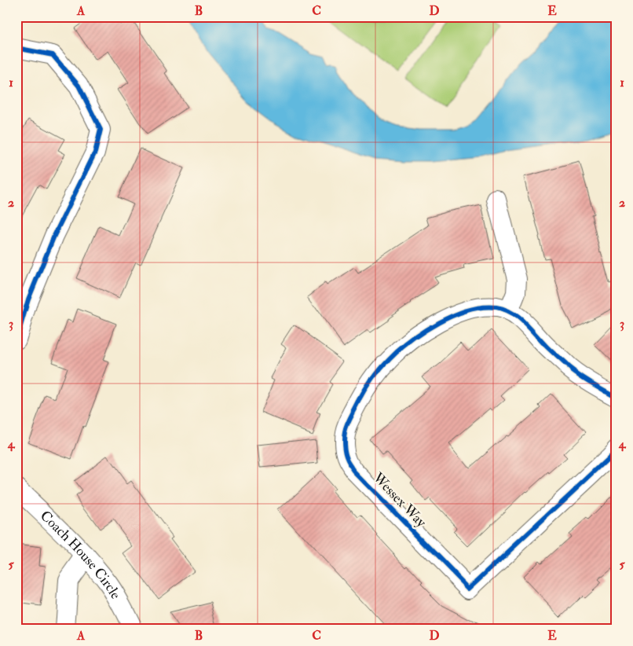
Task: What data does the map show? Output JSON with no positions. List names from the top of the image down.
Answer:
{
  "streets": {
    "street": ["Wessex Way", "Coach House Circle"]
  },
  "grid": {
    "columns": [
      "A",
      "B",
      "C",
      "D",
      "E"
    ],
    "rows": [
      "1",
      "2",
      "3",
      "4",
      "5"
    ]
  }
}
